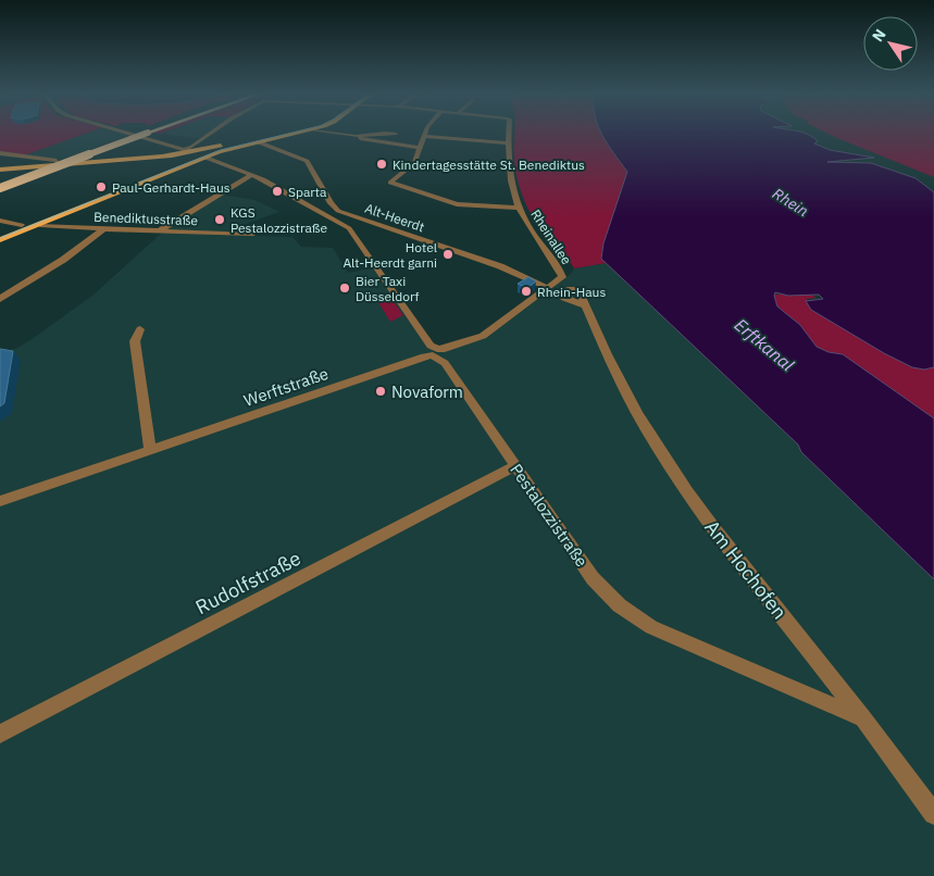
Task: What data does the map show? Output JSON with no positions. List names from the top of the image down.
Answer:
{
  "streets": {
    "street": [
      "Alt-Heerdt",
      "Benediktusstraße",
      "Rheinallee",
      "Werftstraße",
      "Pestalozzistraße",
      "Am Hochofen",
      "Rudolfstraße"
    ]
  },
  "crossings": [
    ["Alt-Heerdt", "Werftstraße"],
    ["Rheinallee", "Werftstraße"],
    ["Werftstraße", "Pestalozzistraße"],
    ["Pestalozzistraße", "Am Hochofen"],
    ["Pestalozzistraße", "Rudolfstraße"]
  ],
  "water": ["Rhein", "Erftkanal"],
  "places": [
    "Kindertagesstätte St. Benediktus",
    "Paul-Gerhardt-Haus",
    "Sparta",
    "KGS Pestalozzistraße",
    "Hotel Alt-Heerdt garni",
    "Bier Taxi Düsseldorf",
    "Rhein-Haus",
    "Novaform"
  ],
  "north": "top left"
}
